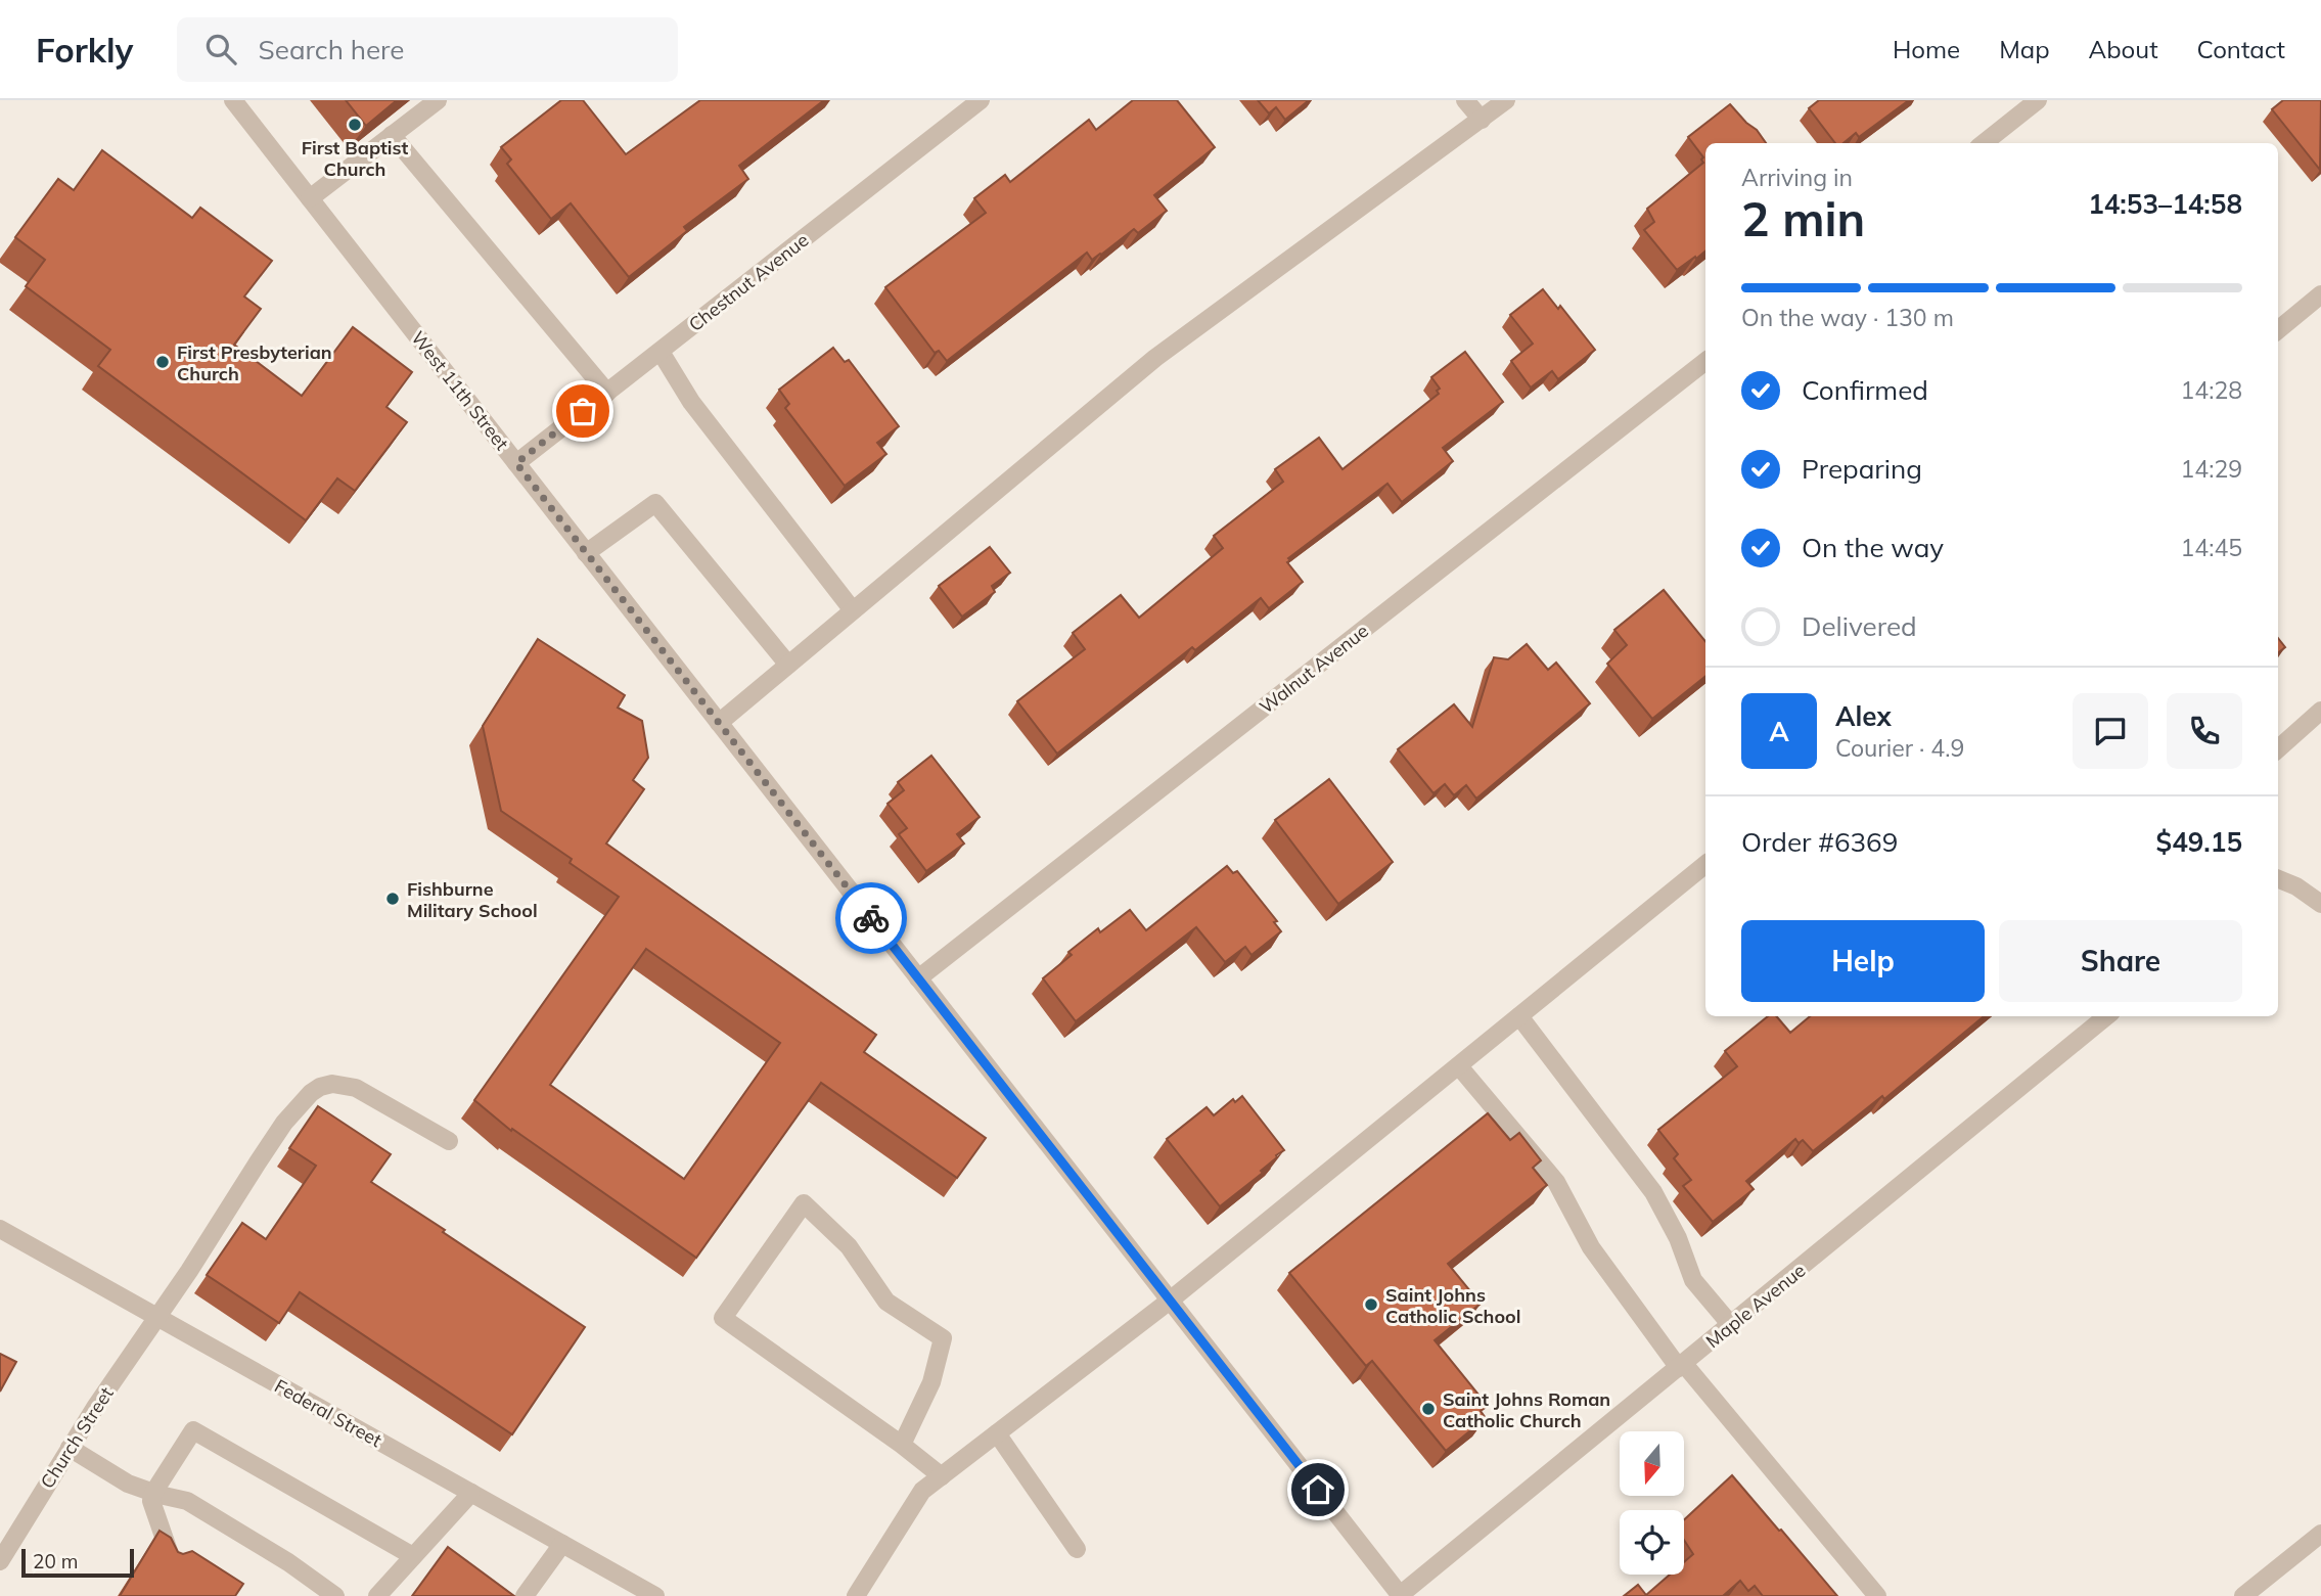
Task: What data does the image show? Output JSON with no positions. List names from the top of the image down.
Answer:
{
  "streets": {
    "street": [
      "Chestnut Avenue",
      "West 11th Street",
      "Walnut Avenue",
      "Maple Avenue",
      "Federal Street",
      "Church Street"
    ]
  },
  "crossings": [
    ["Chestnut Avenue", "West 11th Street"],
    ["West 11th Street", "Walnut Avenue"],
    ["West 11th Street", "Maple Avenue"],
    ["Federal Street", "Church Street"]
  ],
  "places": [
    "First Baptist Church",
    "First Presbyterian Church",
    "Fishburne Military School",
    "Saint Johns Catholic School",
    "Saint Johns Roman Catholic Church"
  ],
  "scale_bar": "20 m",
  "north": "bottom",
  "page": {
    "header": "Forkly",
    "search": "Search here",
    "nav": [
      "Home",
      "Map",
      "About",
      "Contact"
    ],
    "heading": ["2 min", "Arriving in", "14:53–14:58"],
    "panel": [
      "Alex",
      "Courier · 4.9",
      "Order #6369",
      "$49.15"
    ],
    "bar": "On the way · 130 m",
    "list": [
      ["Confirmed", "14:28"],
      ["Preparing", "14:29"],
      ["On the way", "14:45"],
      "Delivered"
    ],
    "round": "A",
    "buttons": ["Help", "Share"],
    "scale": "20 m"
  }
}
